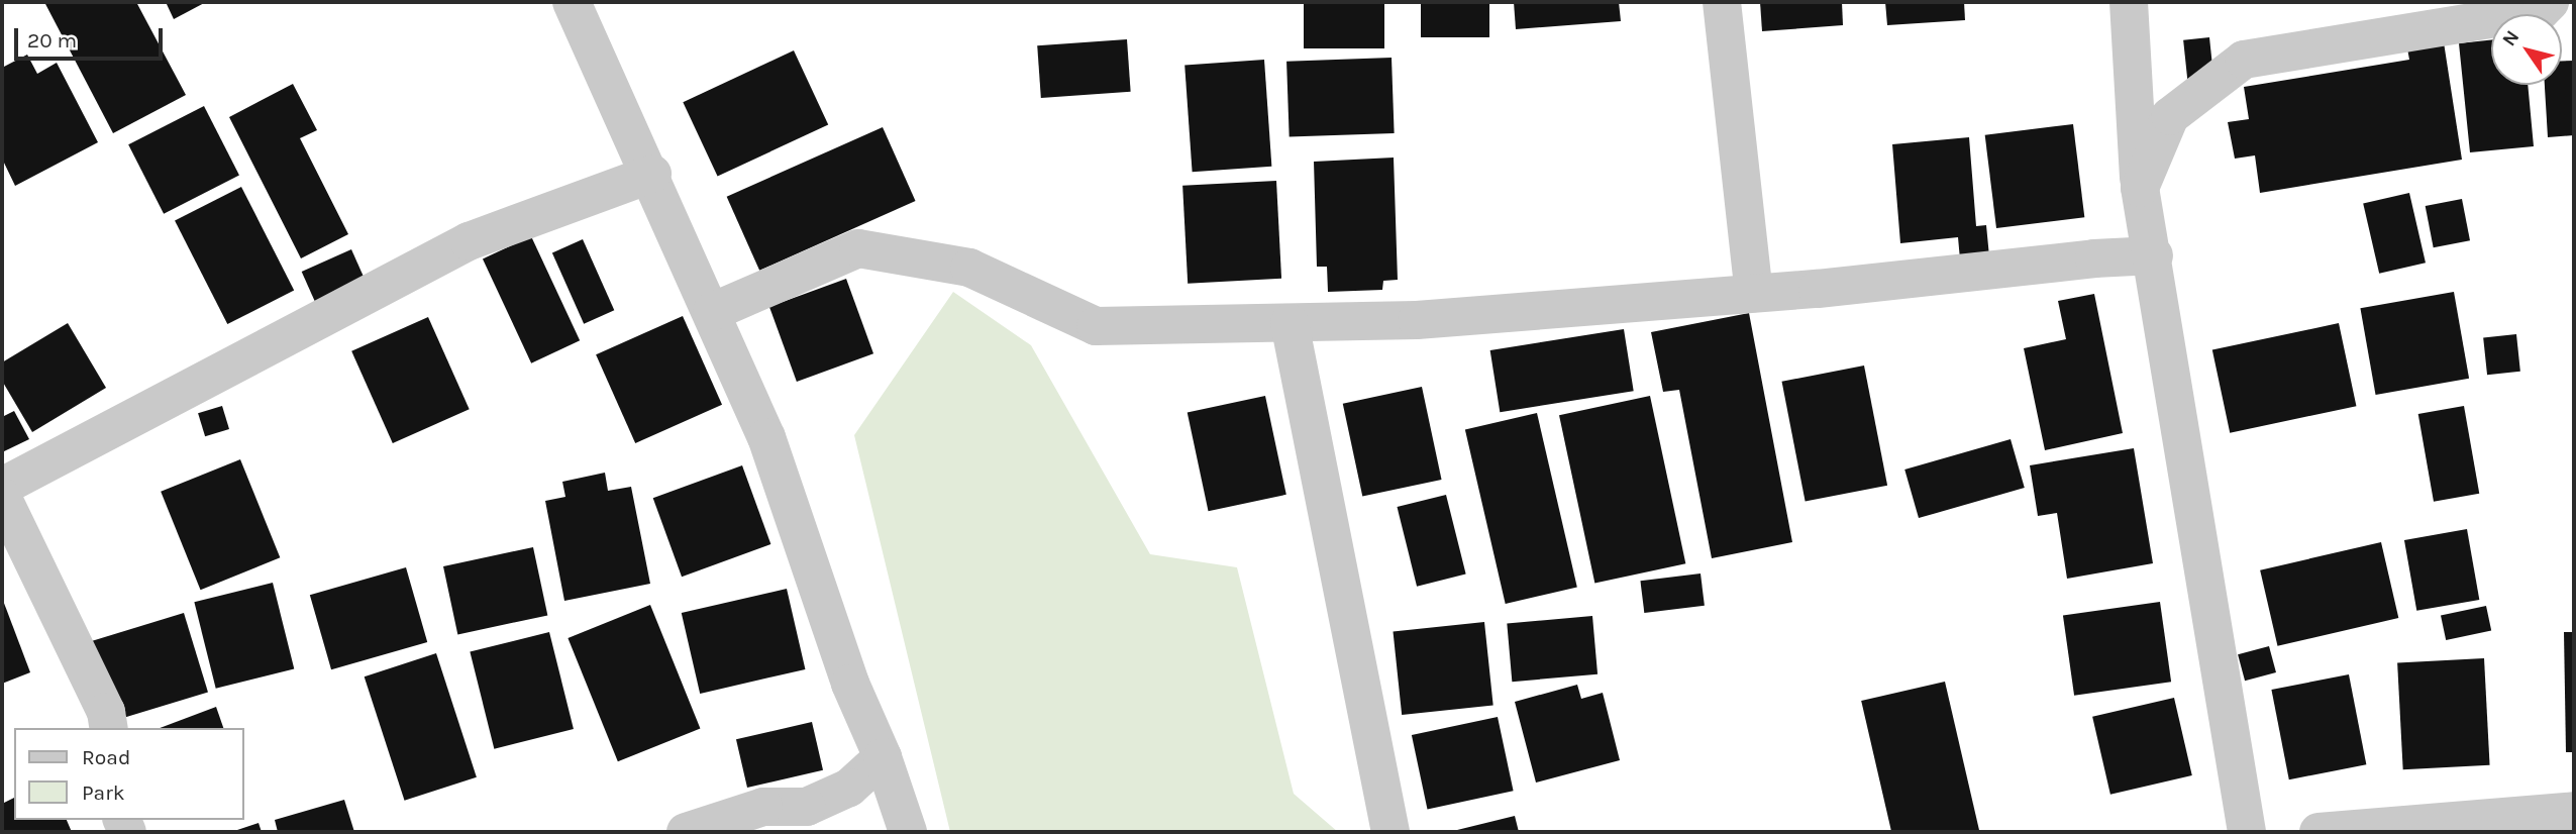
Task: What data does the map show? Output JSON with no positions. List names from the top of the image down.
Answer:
{
  "legend": ["Road", "Park"],
  "scale_bar": "20 m",
  "north": "top left"
}
